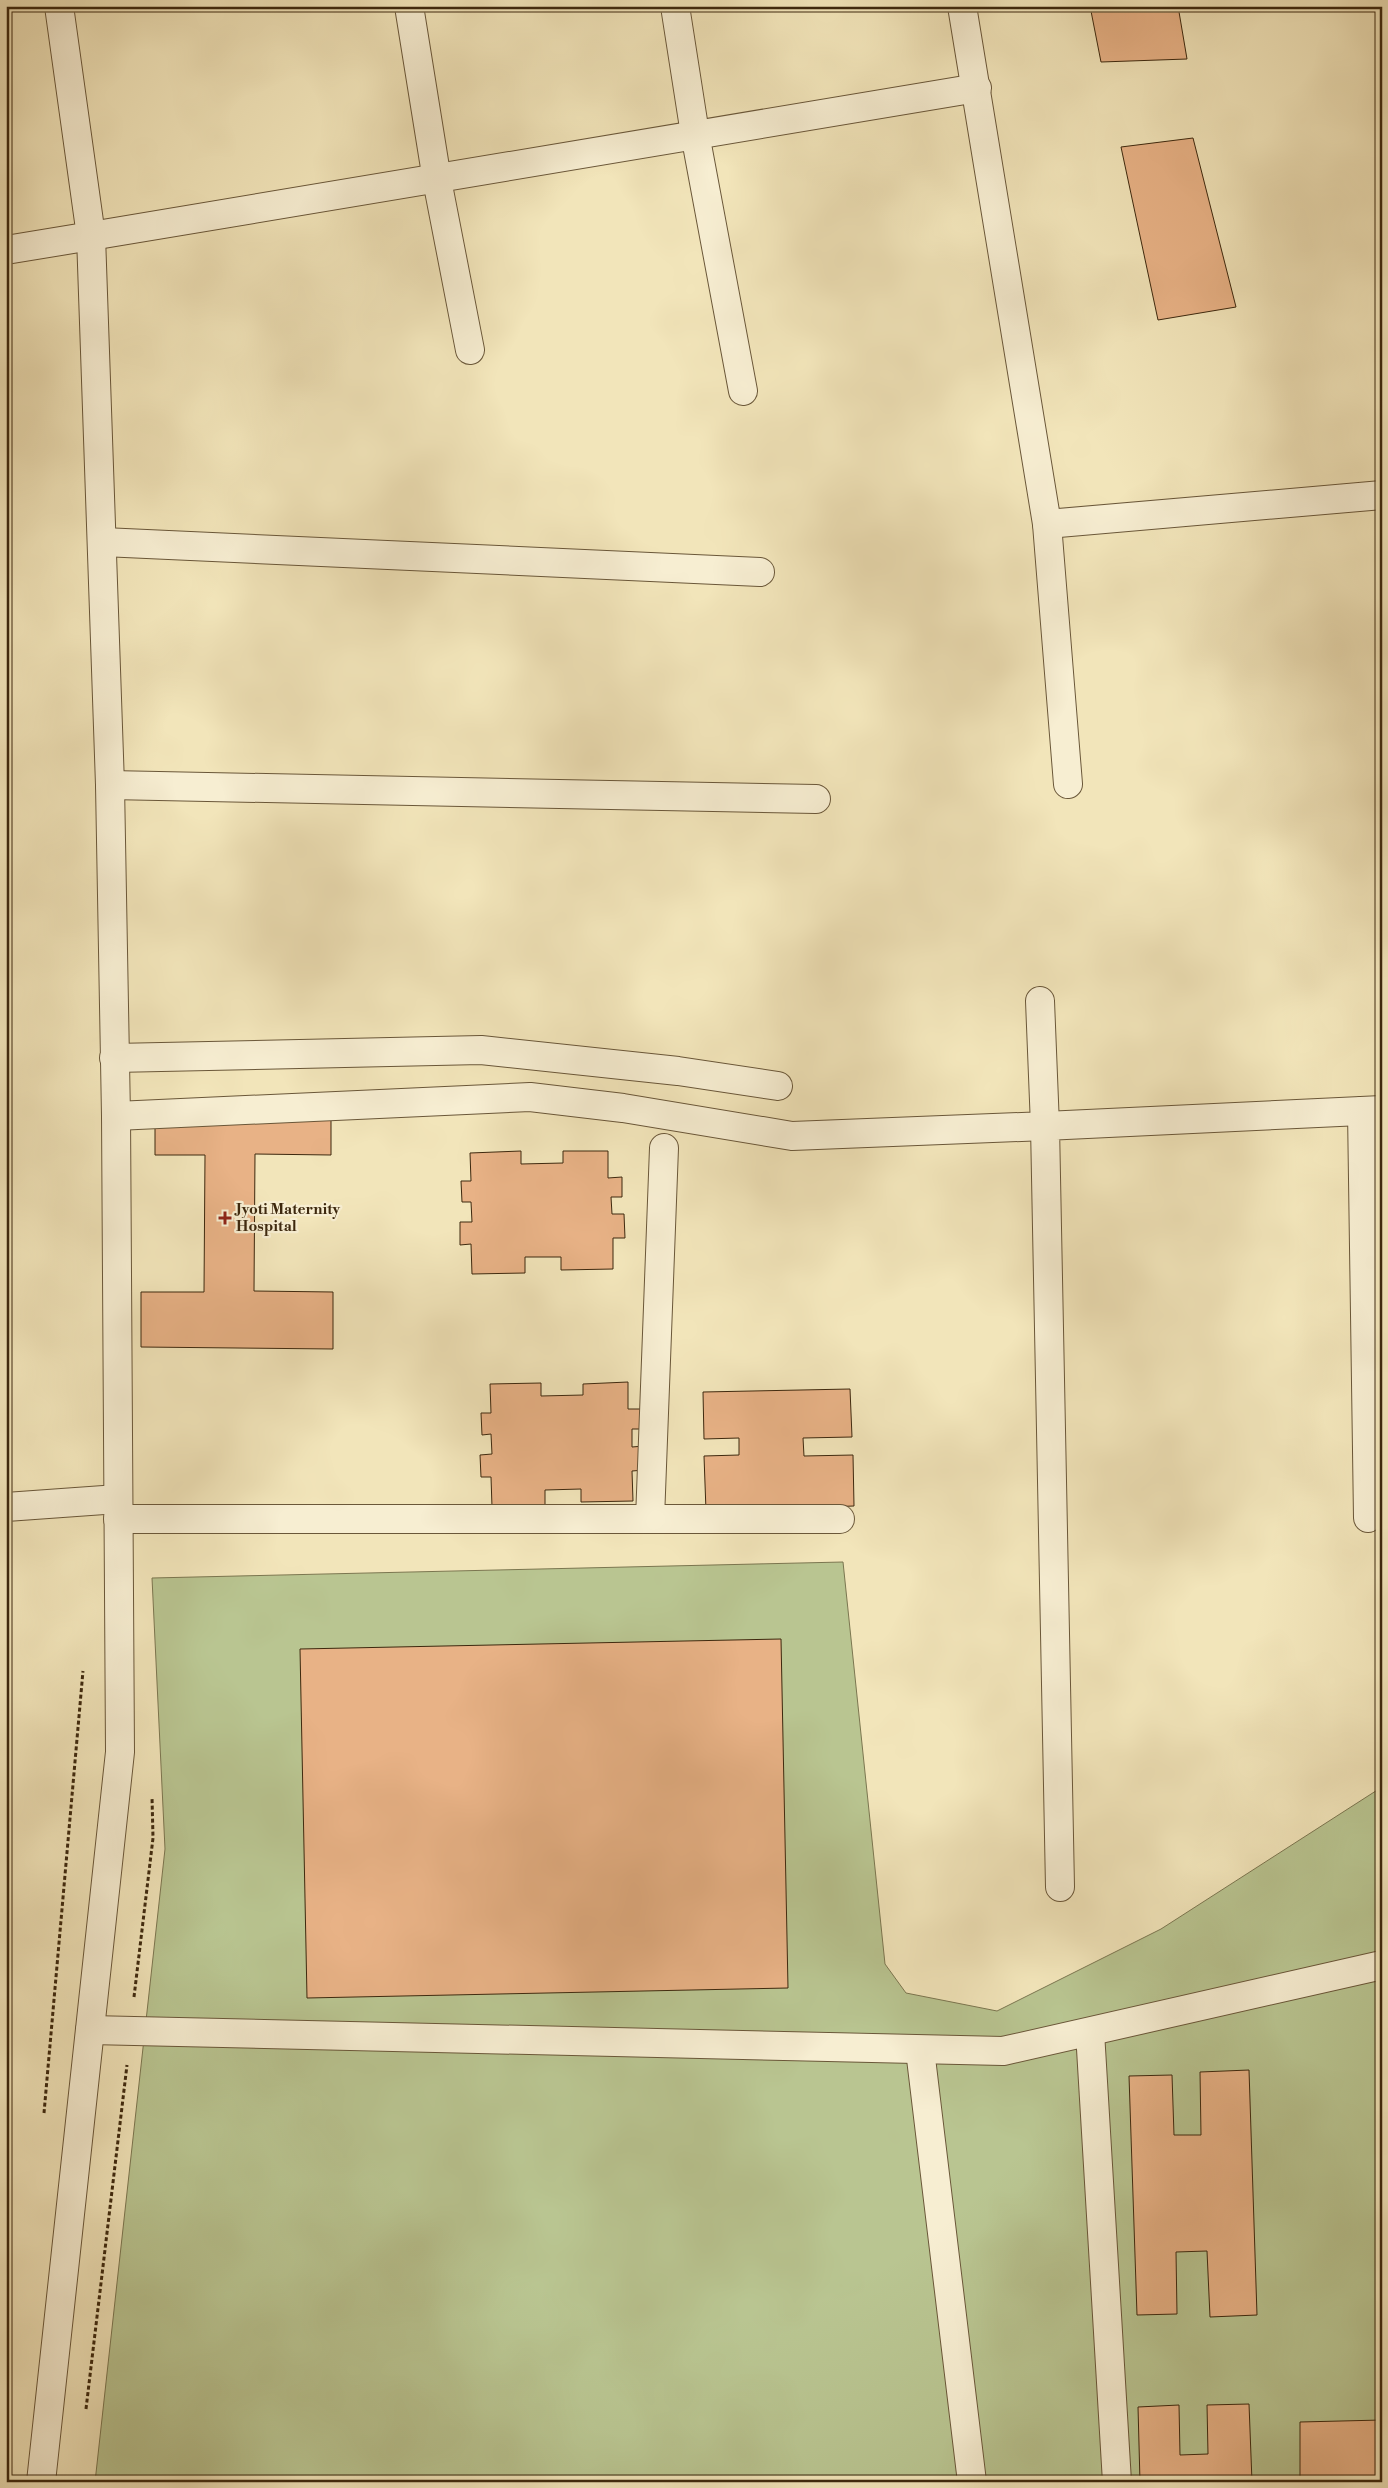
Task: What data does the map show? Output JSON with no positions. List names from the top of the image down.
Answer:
{
  "places": {
    "health": ["Jyoti Maternity Hospital"]
  }
}
